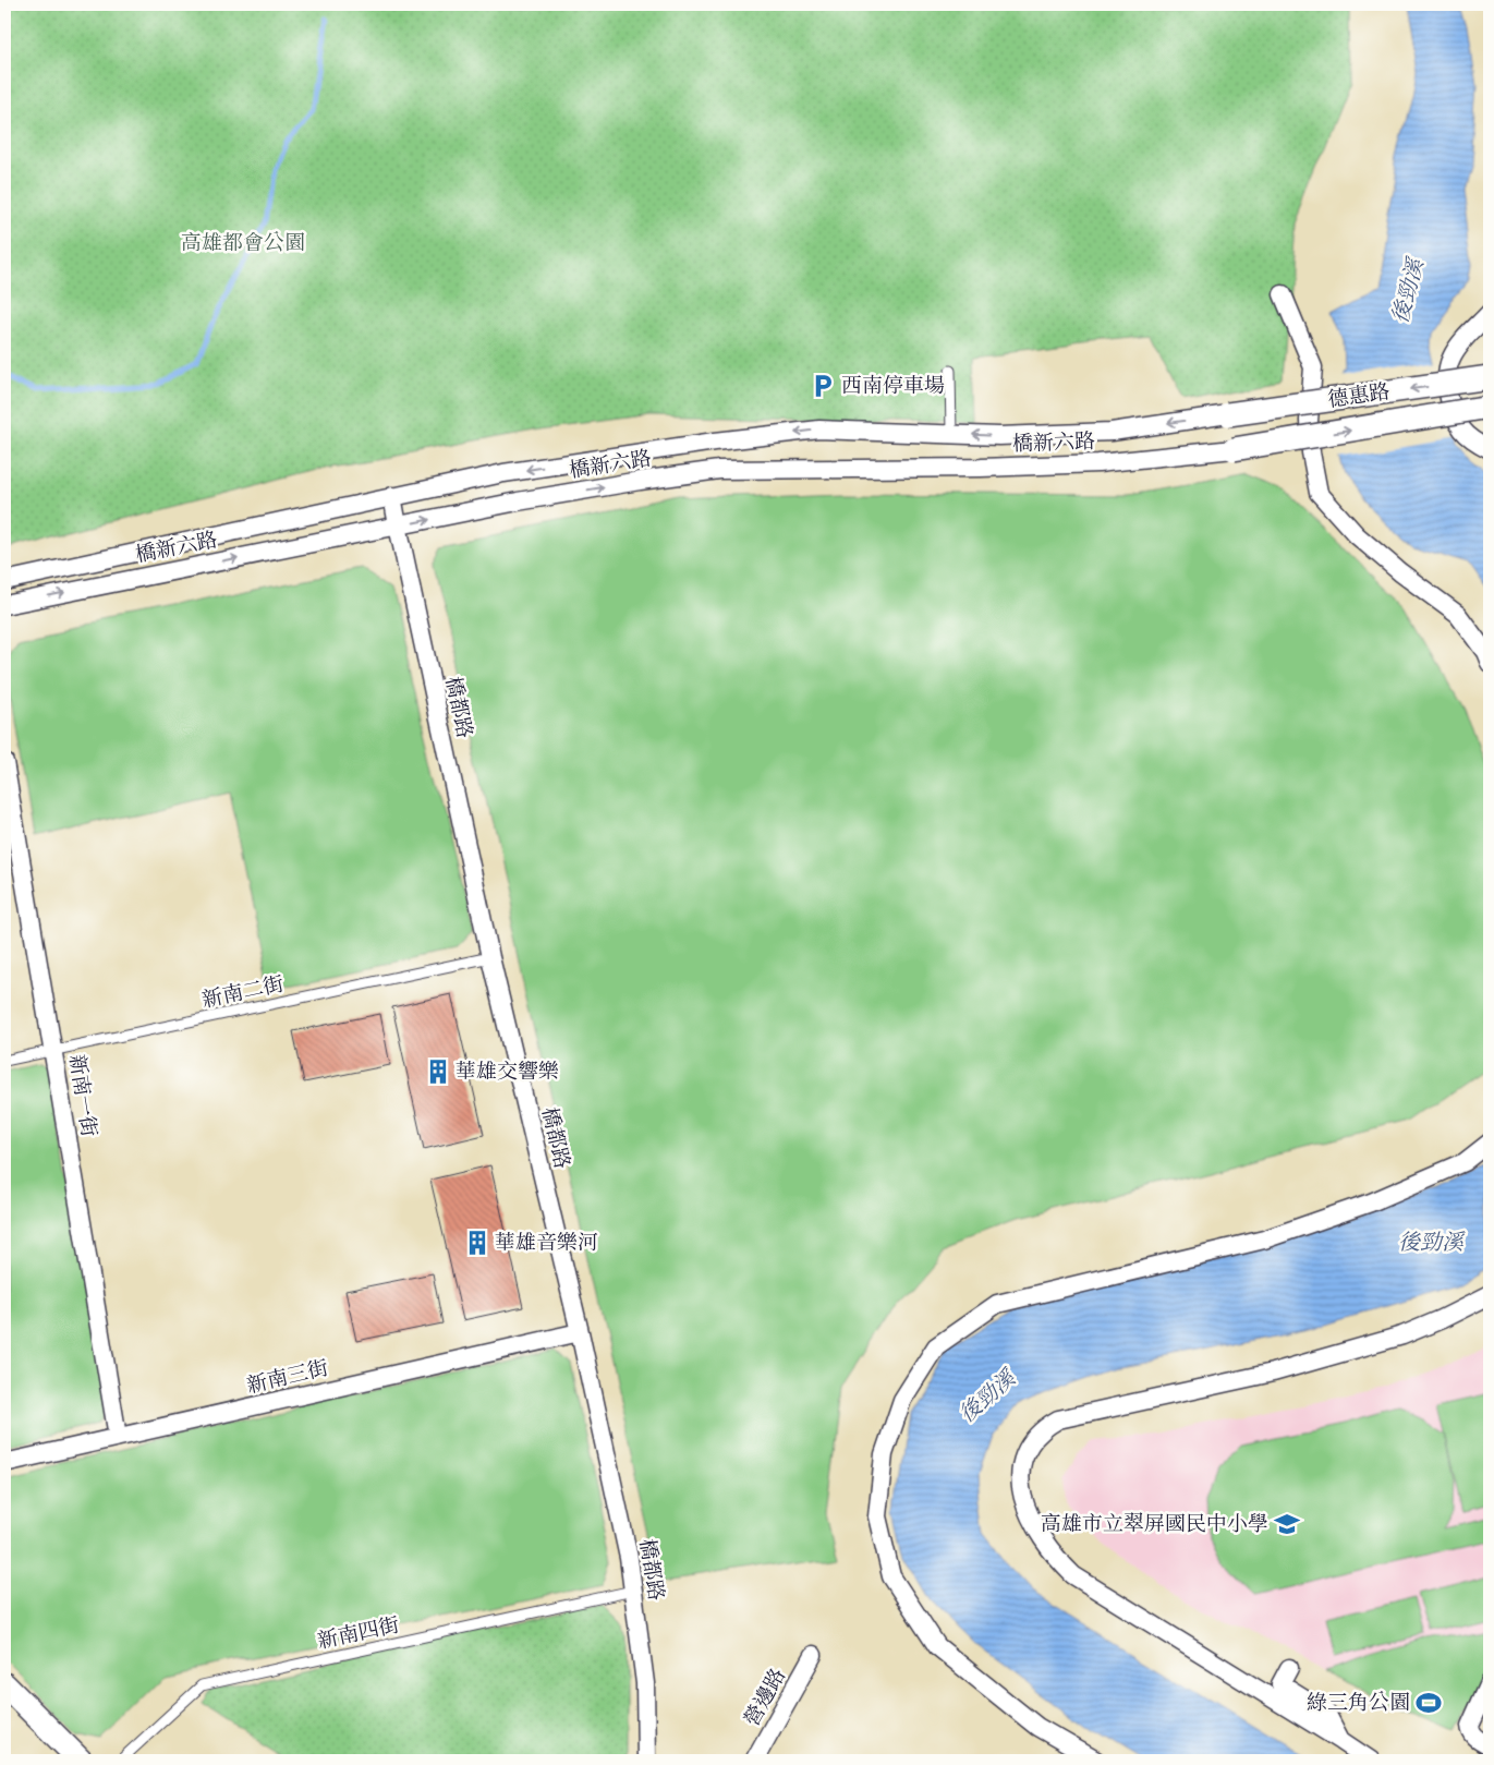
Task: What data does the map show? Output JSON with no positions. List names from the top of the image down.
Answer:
{
  "streets": {
    "street": [
      "德惠路",
      "橋新六路",
      "橋都路",
      "新南一街",
      "新南三街",
      "營邊路"
    ],
    "lane": ["新南二街", "新南四街"]
  },
  "crossings": [
    ["德惠路", "橋新六路"],
    ["橋新六路", "橋都路"],
    ["橋都路", "新南二街"],
    ["橋都路", "新南三街"],
    ["橋都路", "新南四街"],
    ["新南二街", "新南一街"],
    ["新南一街", "新南三街"]
  ],
  "water": ["後勁溪"],
  "parks": ["高雄都會公園"],
  "places": {
    "parking": ["西南停車場"],
    "building": ["華雄交響樂", "華雄音樂河"],
    "school or university": ["高雄市立翠屏國民中小學"],
    "sports": ["綠三角公園"]
  }
}
